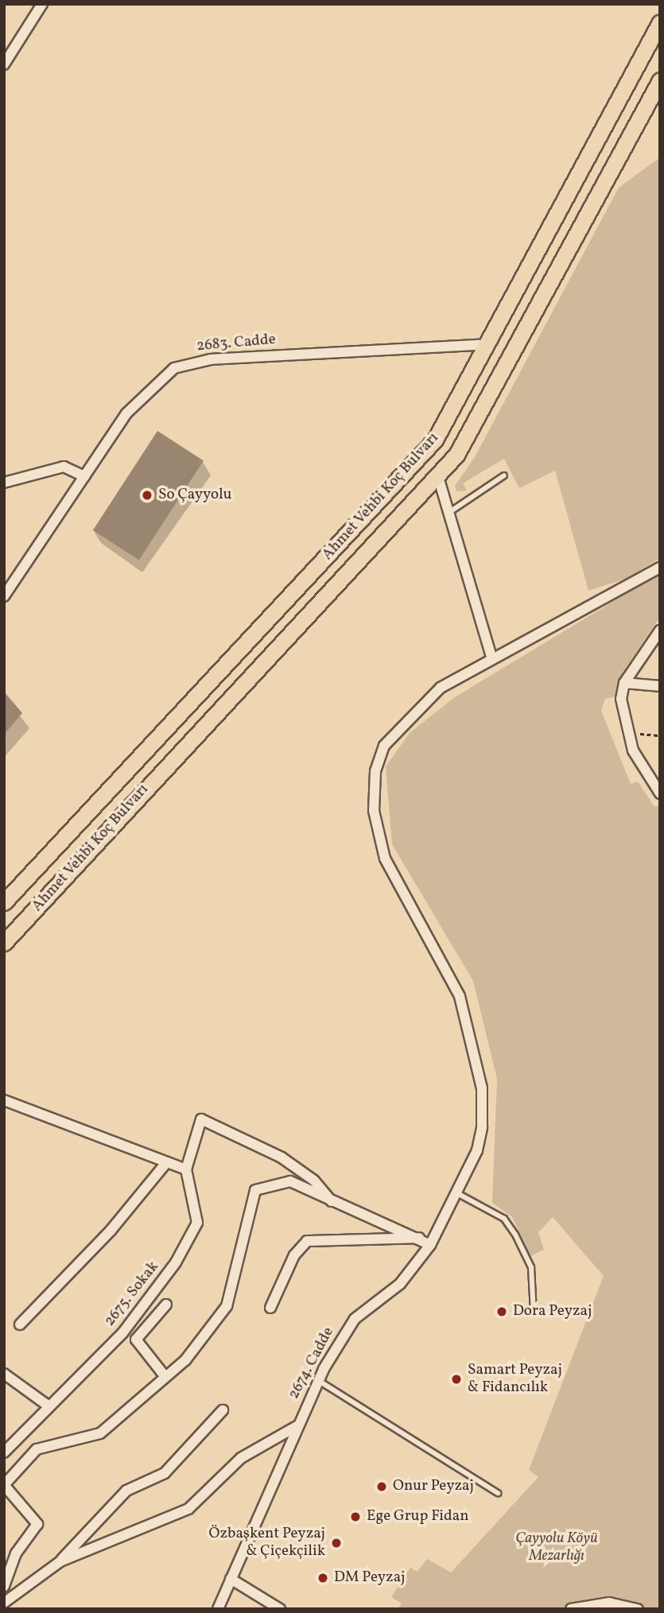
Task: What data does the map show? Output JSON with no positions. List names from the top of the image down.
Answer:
{
  "streets": {
    "main road": ["Ahmet Vehbi Koç Bulvarı"],
    "street": ["2683. Cadde", "2675. Sokak", "2674. Cadde"]
  },
  "crossings": [
    ["2683. Cadde", "Ahmet Vehbi Koç Bulvarı"]
  ],
  "parks": ["Çayyolu Köyü Mezarlığı"],
  "places": [
    "So Çayyolu",
    "Dora Peyzaj",
    "Samart Peyzaj & Fidancılık",
    "Onur Peyzaj",
    "Ege Grup Fidan",
    "Özbaşkent Peyzaj & Çiçekçilik",
    "DM Peyzaj"
  ]
}
